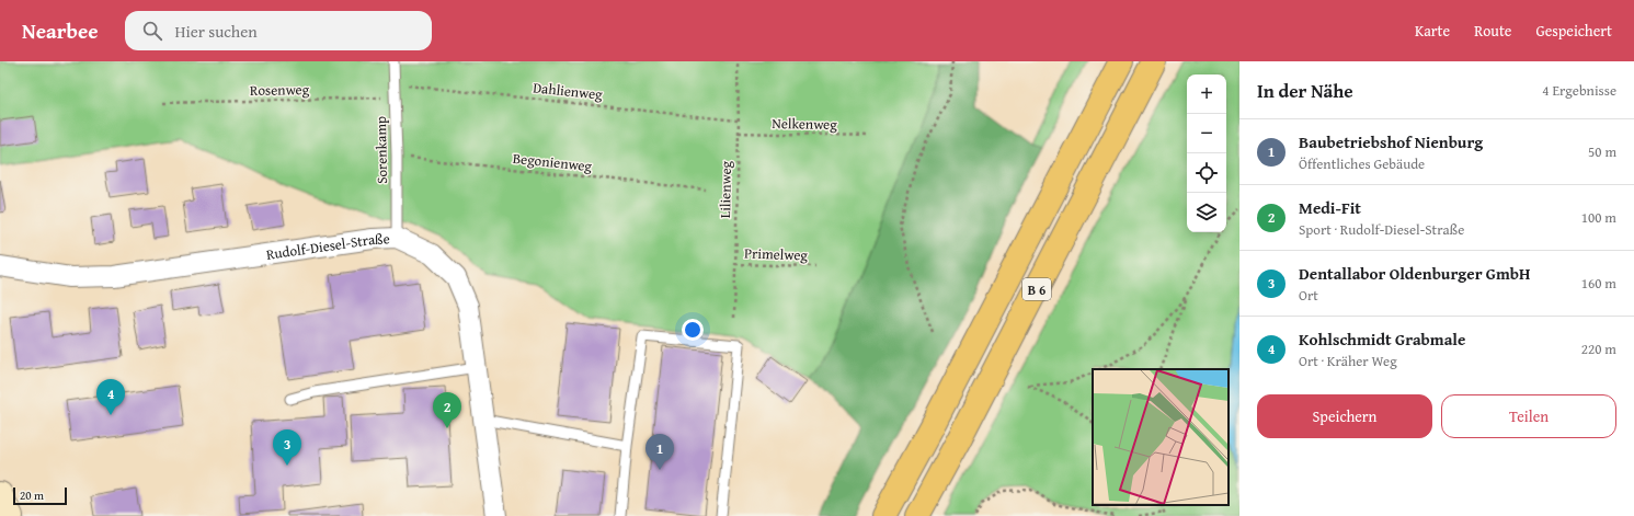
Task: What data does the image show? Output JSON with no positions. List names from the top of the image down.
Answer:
{
  "streets": {
    "highway": ["B 6"],
    "street": ["Rudolf-Diesel-Straße"],
    "lane": ["Sorenkamp"],
    "path": [
      "Rosenweg",
      "Dahlienweg",
      "Nelkenweg",
      "Begonienweg",
      "Lilienweg",
      "Primelweg"
    ]
  },
  "crossings": [
    ["Rosenweg", "Sorenkamp"],
    ["Dahlienweg", "Sorenkamp"],
    ["Dahlienweg", "Lilienweg"],
    ["Nelkenweg", "Lilienweg"],
    ["Sorenkamp", "Begonienweg"],
    ["Sorenkamp", "Rudolf-Diesel-Straße"],
    ["Lilienweg", "Primelweg"]
  ],
  "scale_bar": "20 m",
  "page": {
    "header": "Nearbee",
    "search": "Hier suchen",
    "nav": ["Karte", "Route", "Gespeichert"],
    "heading": ["In der Nähe", "4 Ergebnisse"],
    "map_buttons": ["+", "−"],
    "list": [
      {
        "mark": "1",
        "name": "Baubetriebshof Nienburg",
        "note": "Öffentliches Gebäude",
        "value": "50 m"
      },
      {
        "mark": "2",
        "name": "Medi-Fit",
        "note": "Sport · Rudolf-Diesel-Straße",
        "value": "100 m"
      },
      {
        "mark": "3",
        "name": "Dentallabor Oldenburger GmbH",
        "note": "Ort",
        "value": "160 m"
      },
      {
        "mark": "4",
        "name": "Kohlschmidt Grabmale",
        "note": "Ort · Kräher Weg",
        "value": "220 m"
      }
    ],
    "pins": [
      "4",
      "2",
      "3",
      "1"
    ],
    "buttons": ["Speichern", "Teilen"],
    "scale": "20 m"
  }
}
